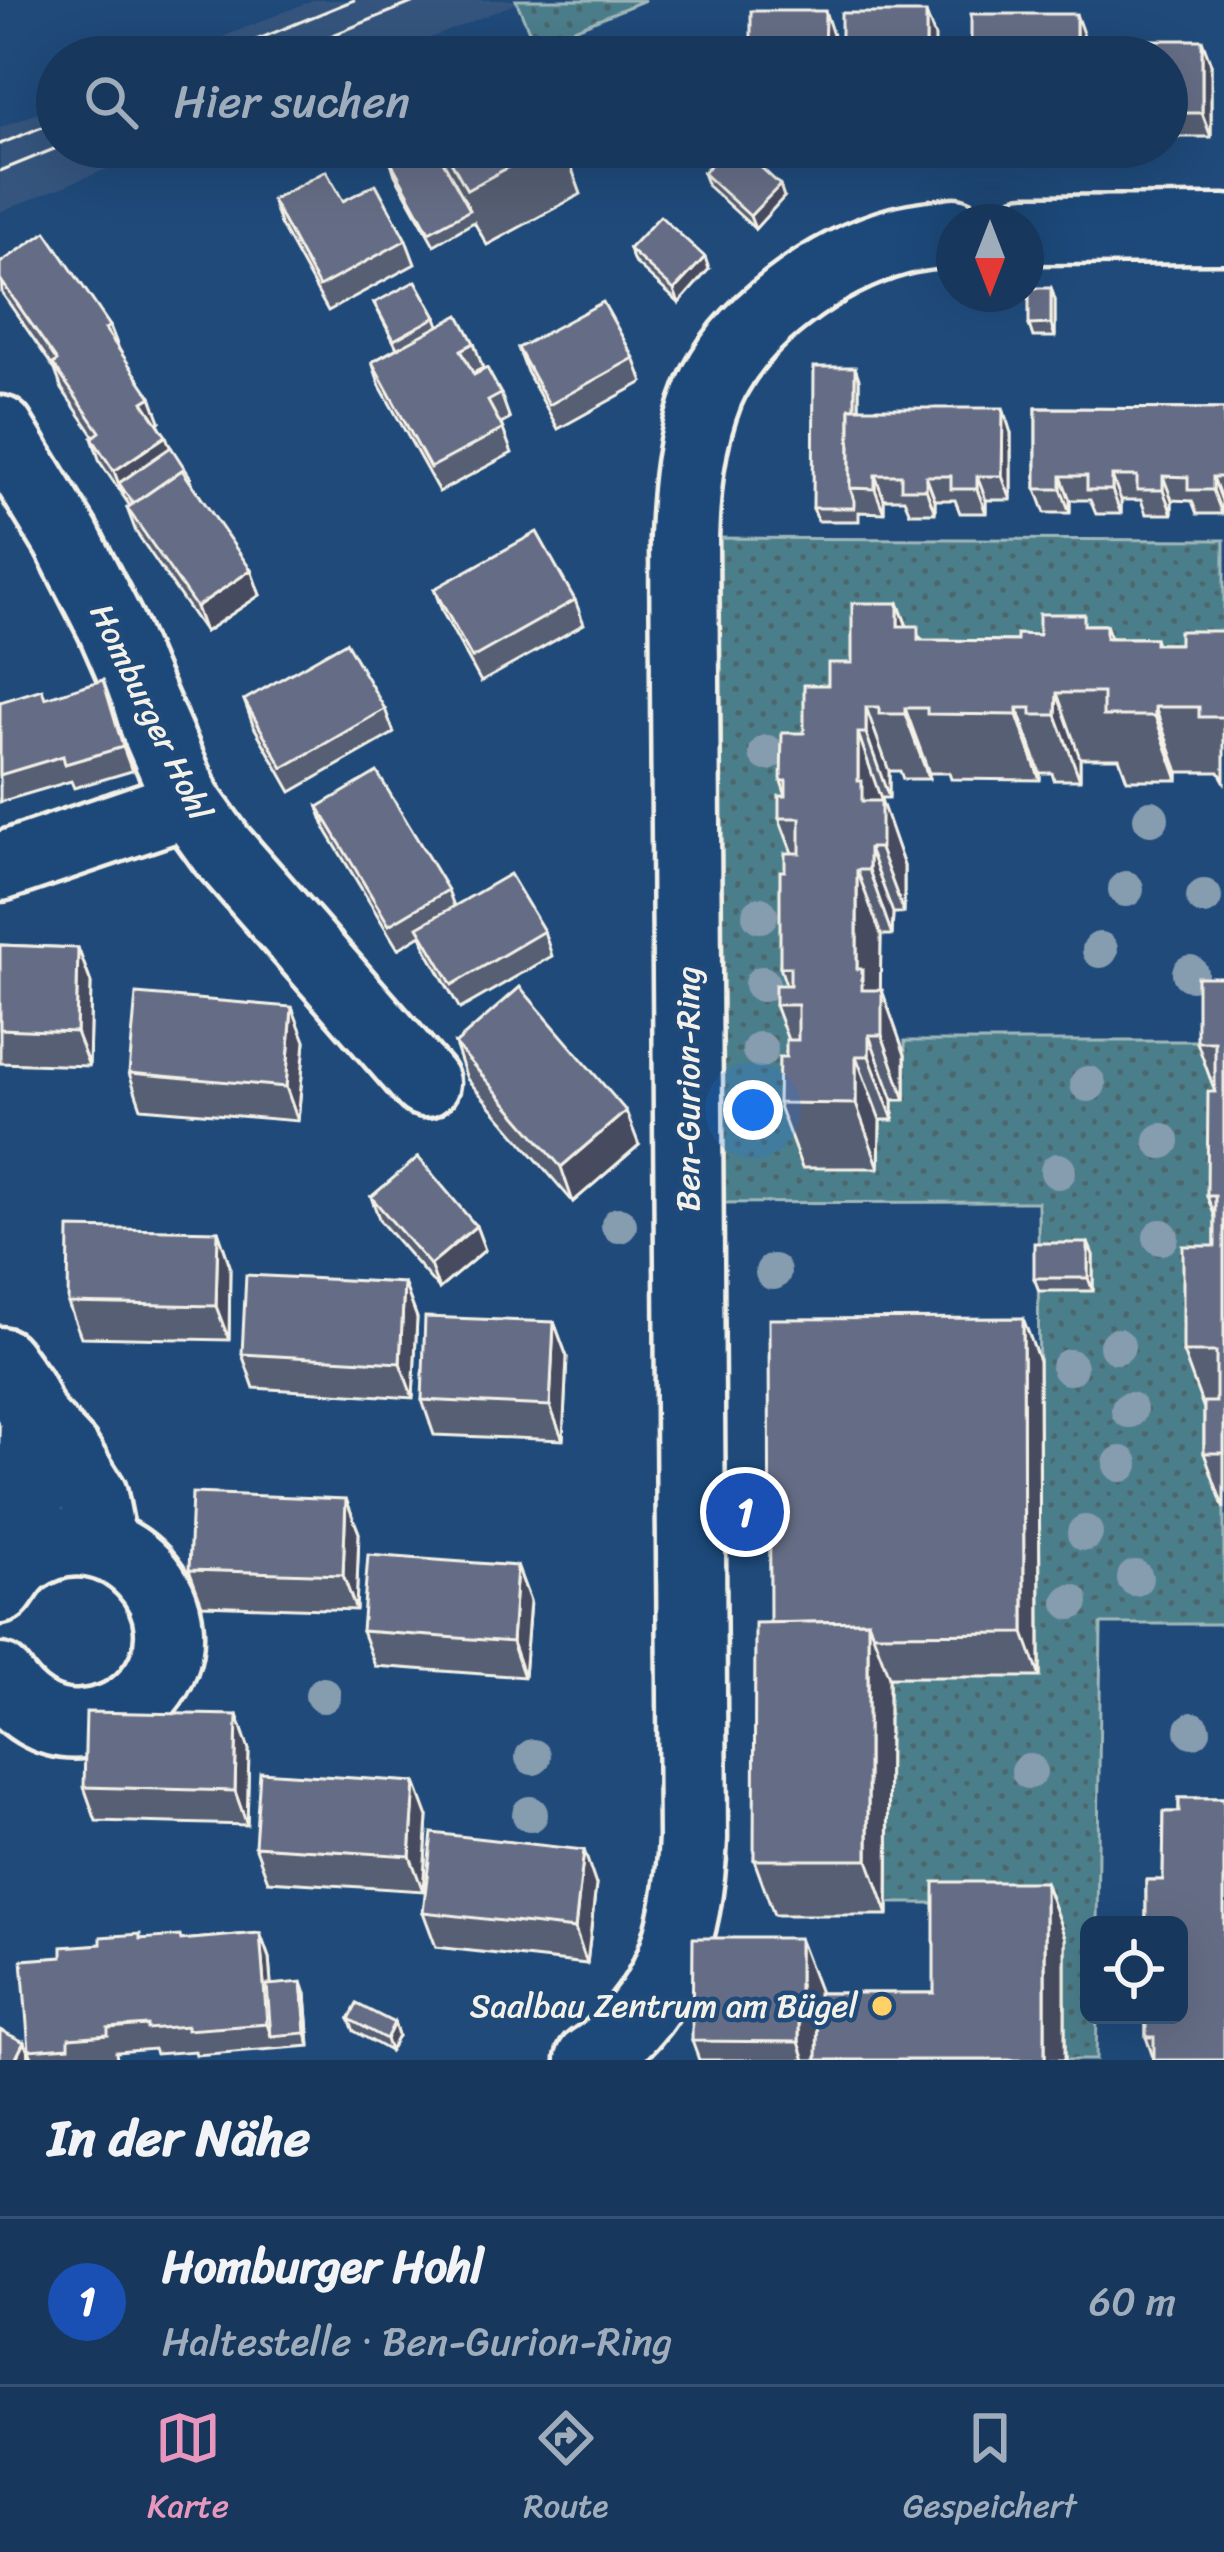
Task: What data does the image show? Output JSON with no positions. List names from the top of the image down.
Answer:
{
  "streets": {
    "street": ["Homburger Hohl", "Ben-Gurion-Ring"]
  },
  "places": ["Saalbau Zentrum am Bügel"],
  "north": "bottom",
  "page": {
    "search": "Hier suchen",
    "pins": "1",
    "heading": "In der Nähe",
    "list": [
      {
        "mark": "1",
        "name": "Homburger Hohl",
        "note": "Haltestelle · Ben-Gurion-Ring",
        "value": "60 m"
      }
    ],
    "nav": ["Karte", "Route", "Gespeichert"]
  }
}
